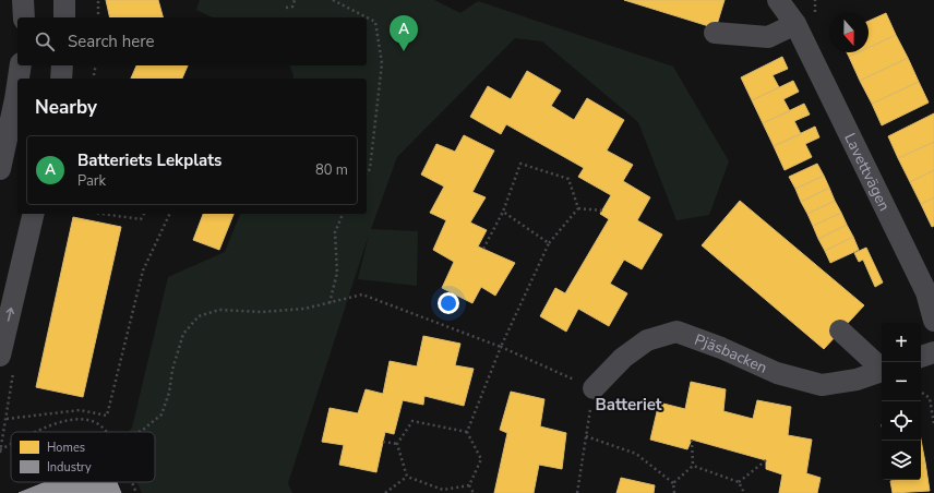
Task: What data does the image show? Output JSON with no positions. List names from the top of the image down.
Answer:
{
  "streets": {
    "street": ["Lavettvägen", "Pjäsbacken"]
  },
  "districts": ["Batteriet"],
  "legend": ["Homes", "Industry"],
  "north": "bottom",
  "page": {
    "pins": "A",
    "search": "Search here",
    "heading": "Nearby",
    "list": [
      {
        "mark": "A",
        "name": "Batteriets Lekplats",
        "note": "Park",
        "value": "80 m"
      }
    ],
    "map_buttons": ["+", "−"]
  }
}
